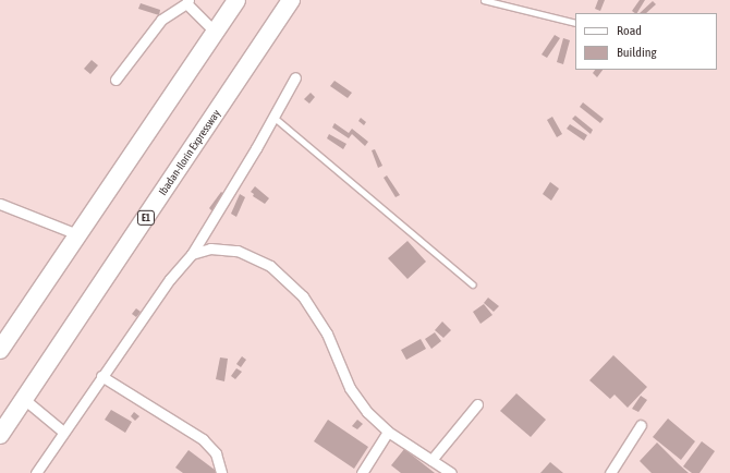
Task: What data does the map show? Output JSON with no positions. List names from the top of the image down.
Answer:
{
  "streets": {
    "highway": ["Ibadan-Ilorin Expressway", "E1"]
  },
  "legend": ["Road", "Building"]
}
